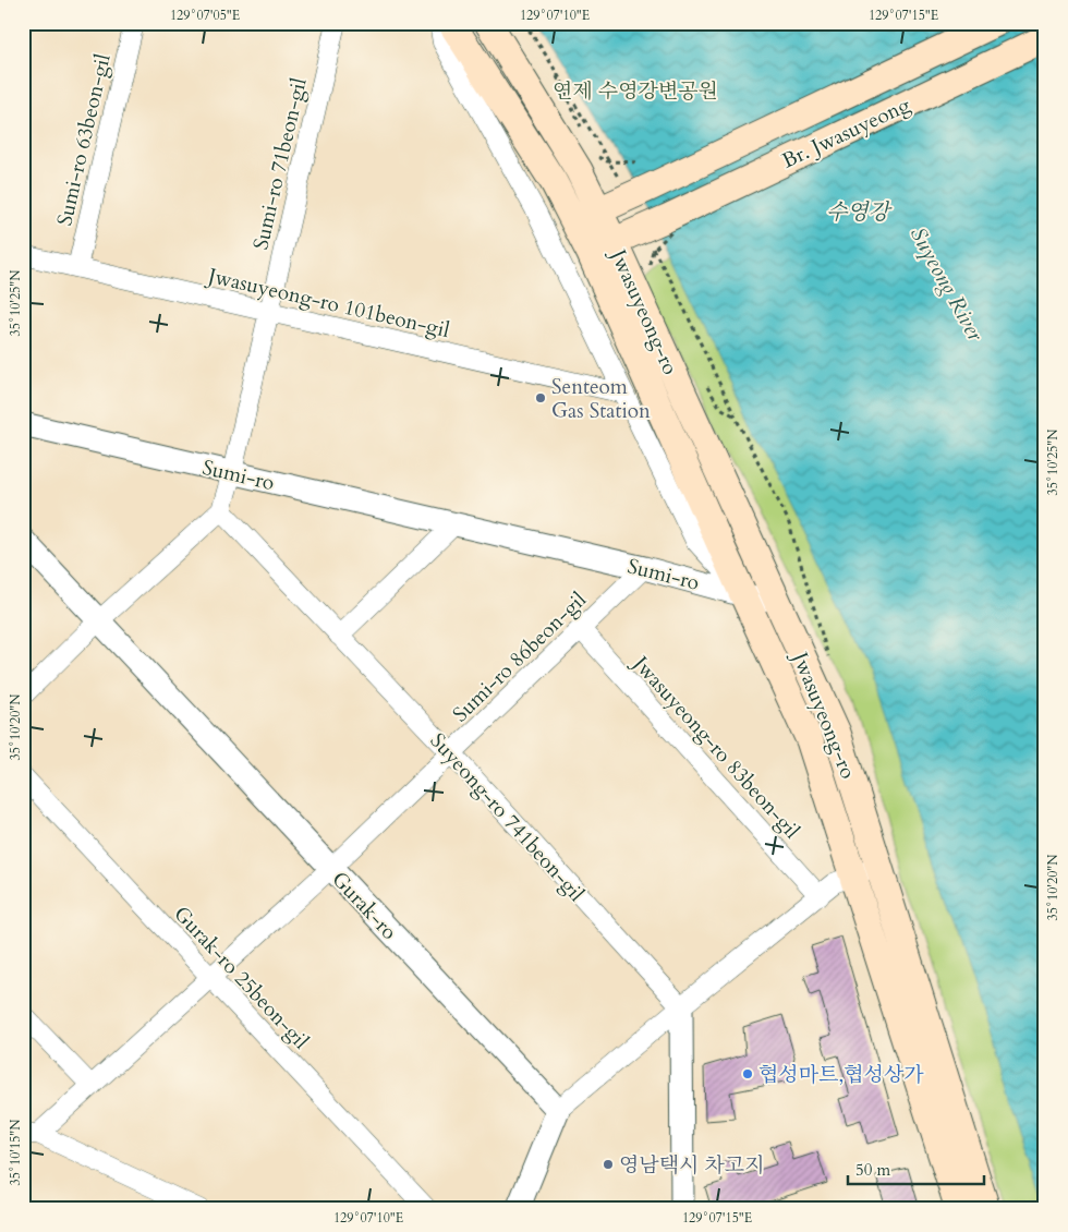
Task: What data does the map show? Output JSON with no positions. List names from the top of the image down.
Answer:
{
  "streets": {
    "main road": ["Br. Jwasuyeong", "Jwasuyeong-ro"],
    "street": [
      "Sumi-ro 63beon-gil",
      "Sumi-ro 71beon-gil",
      "Jwasuyeong-ro 101beon-gil",
      "Sumi-ro",
      "Sumi-ro 86beon-gil",
      "Jwasuyeong-ro 83beon-gil",
      "Suyeong-ro 741beon-gil",
      "Gurak-ro",
      "Gurak-ro 25beon-gil"
    ]
  },
  "crossings": [
    ["Br. Jwasuyeong", "Jwasuyeong-ro"],
    ["Sumi-ro 63beon-gil", "Jwasuyeong-ro 101beon-gil"],
    ["Sumi-ro 71beon-gil", "Jwasuyeong-ro 101beon-gil"],
    ["Sumi-ro 71beon-gil", "Sumi-ro"],
    ["Jwasuyeong-ro", "Sumi-ro"],
    ["Sumi-ro", "Sumi-ro 86beon-gil"],
    ["Sumi-ro 86beon-gil", "Jwasuyeong-ro 83beon-gil"],
    ["Sumi-ro 86beon-gil", "Suyeong-ro 741beon-gil"],
    ["Sumi-ro 86beon-gil", "Gurak-ro"],
    ["Sumi-ro 86beon-gil", "Gurak-ro 25beon-gil"]
  ],
  "water": ["수영강", "Suyeong River"],
  "parks": ["연제 수영강변공원"],
  "places": ["Senteom Gas Station", "협성마트,협성상가", "영남택시 차고지"],
  "scale_bar": "50 m",
  "coordinates": [
    "129°07'05\"E",
    "129°07'10\"E",
    "129°07'15\"E",
    "35°10'25\"N",
    "35°10'20\"N",
    "35°10'15\"N"
  ]
}
